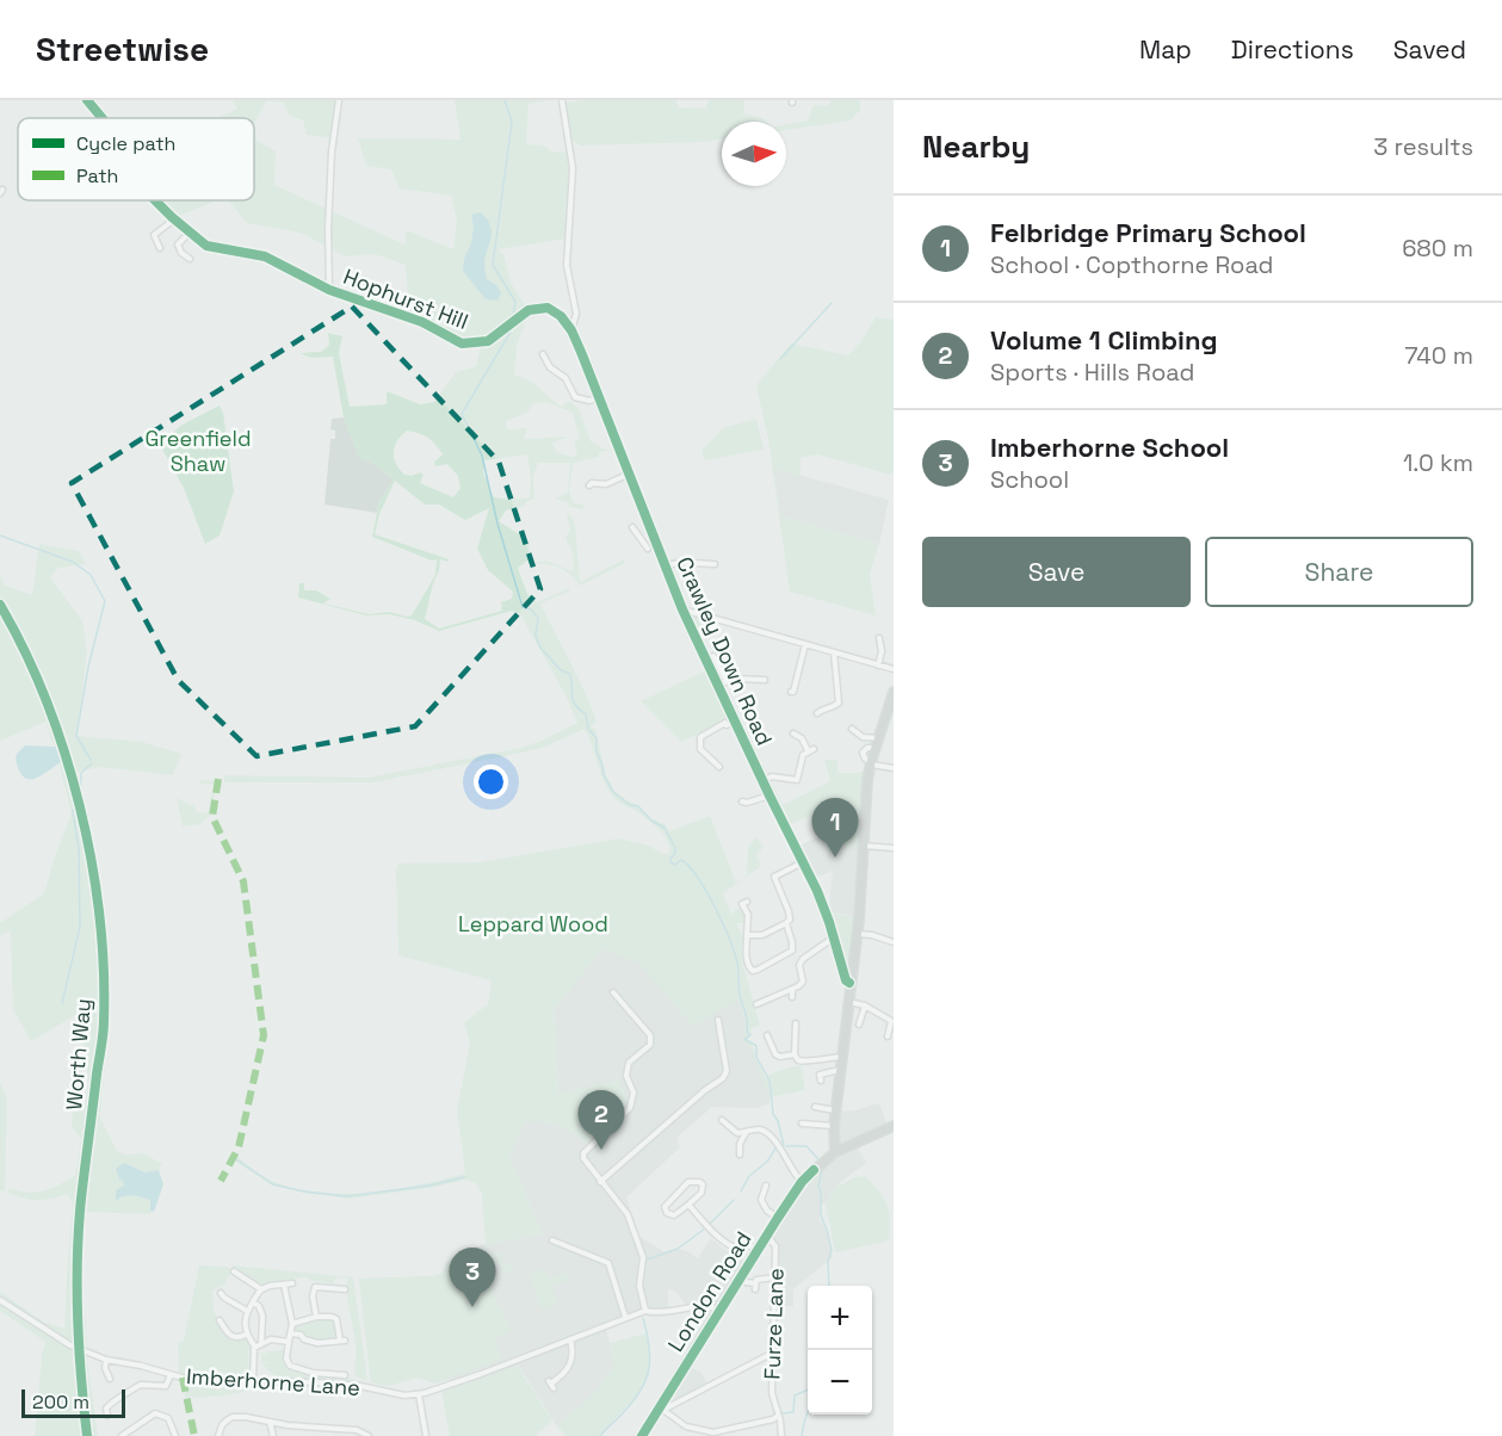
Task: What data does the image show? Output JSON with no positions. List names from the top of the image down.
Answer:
{
  "streets": {
    "highway": ["London Road"],
    "street": [
      "Hophurst Hill",
      "Crawley Down Road",
      "Furze Lane",
      "Imberhorne Lane"
    ],
    "cycle path": ["Worth Way"]
  },
  "crossings": [
    ["Hophurst Hill", "Crawley Down Road"],
    ["London Road", "Furze Lane"],
    ["London Road", "Imberhorne Lane"]
  ],
  "parks": ["Greenfield Shaw", "Leppard Wood"],
  "legend": ["Cycle path", "Path"],
  "scale_bar": "200 m",
  "north": "right",
  "page": {
    "header": "Streetwise",
    "nav": ["Map", "Directions", "Saved"],
    "heading": ["Nearby", "3 results"],
    "list": [
      {
        "mark": "1",
        "name": "Felbridge Primary School",
        "note": "School · Copthorne Road",
        "value": "680 m"
      },
      {
        "mark": "2",
        "name": "Volume 1 Climbing",
        "note": "Sports · Hills Road",
        "value": "740 m"
      },
      {
        "mark": "3",
        "name": "Imberhorne School",
        "note": "School",
        "value": "1.0 km"
      }
    ],
    "buttons": ["Save", "Share"],
    "pins": ["1", "2", "3"],
    "map_buttons": ["+", "−"],
    "scale": "200 m"
  }
}
